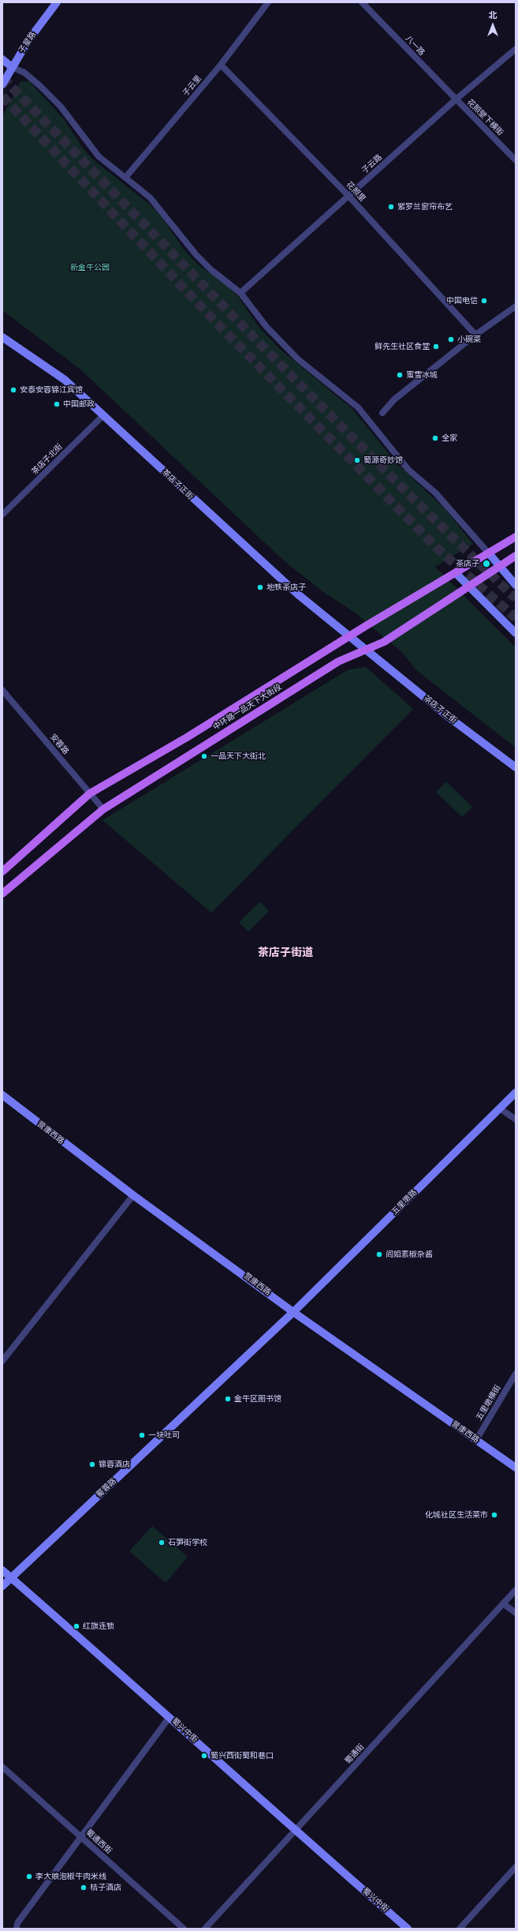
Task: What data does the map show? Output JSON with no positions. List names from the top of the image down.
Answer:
{
  "streets": {
    "main road": ["中环路一品天下大街段"],
    "street": [
      "子星路",
      "八一路",
      "子云里",
      "花照壁下横街",
      "子云路",
      "花照里",
      "茶店子北街",
      "茶店子正街",
      "安蓉路",
      "营康西路",
      "五里墩路",
      "五里墩横街",
      "蜀蓉路",
      "蜀兴中街",
      "蜀通街",
      "蜀通西街"
    ]
  },
  "crossings": [
    ["八一路", "花照壁下横街"],
    ["八一路", "子云路"],
    ["子云里", "花照里"],
    ["花照壁下横街", "子云路"],
    ["子云路", "花照里"],
    ["茶店子北街", "茶店子正街"],
    ["茶店子正街", "中环路一品天下大街段"],
    ["中环路一品天下大街段", "安蓉路"],
    ["营康西路", "五里墩路"],
    ["营康西路", "五里墩横街"],
    ["营康西路", "蜀蓉路"],
    ["五里墩路", "蜀蓉路"],
    ["蜀蓉路", "蜀兴中街"],
    ["蜀兴中街", "蜀通街"]
  ],
  "districts": ["茶店子街道"],
  "parks": ["新金牛公园"],
  "places": [
    "紫罗兰窗帘布艺",
    "中国电信",
    "小碗菜",
    "鲜先生社区食堂",
    "蜜雪冰城",
    "安泰安蓉锦江宾馆",
    "中国邮政",
    "全家",
    "蜀源奇妙馆",
    "茶店子",
    "地铁茶店子",
    "一品天下大街北",
    "阎姐素椒杂酱",
    "金牛区图书馆",
    "一块吐司",
    "锦蓉酒店",
    "化城社区生活菜市",
    "石笋街学校",
    "红旗连锁",
    "蜀兴西街蜀和巷口",
    "李大娘泡椒牛肉米线",
    "桔子酒店"
  ],
  "north": "top"
}
